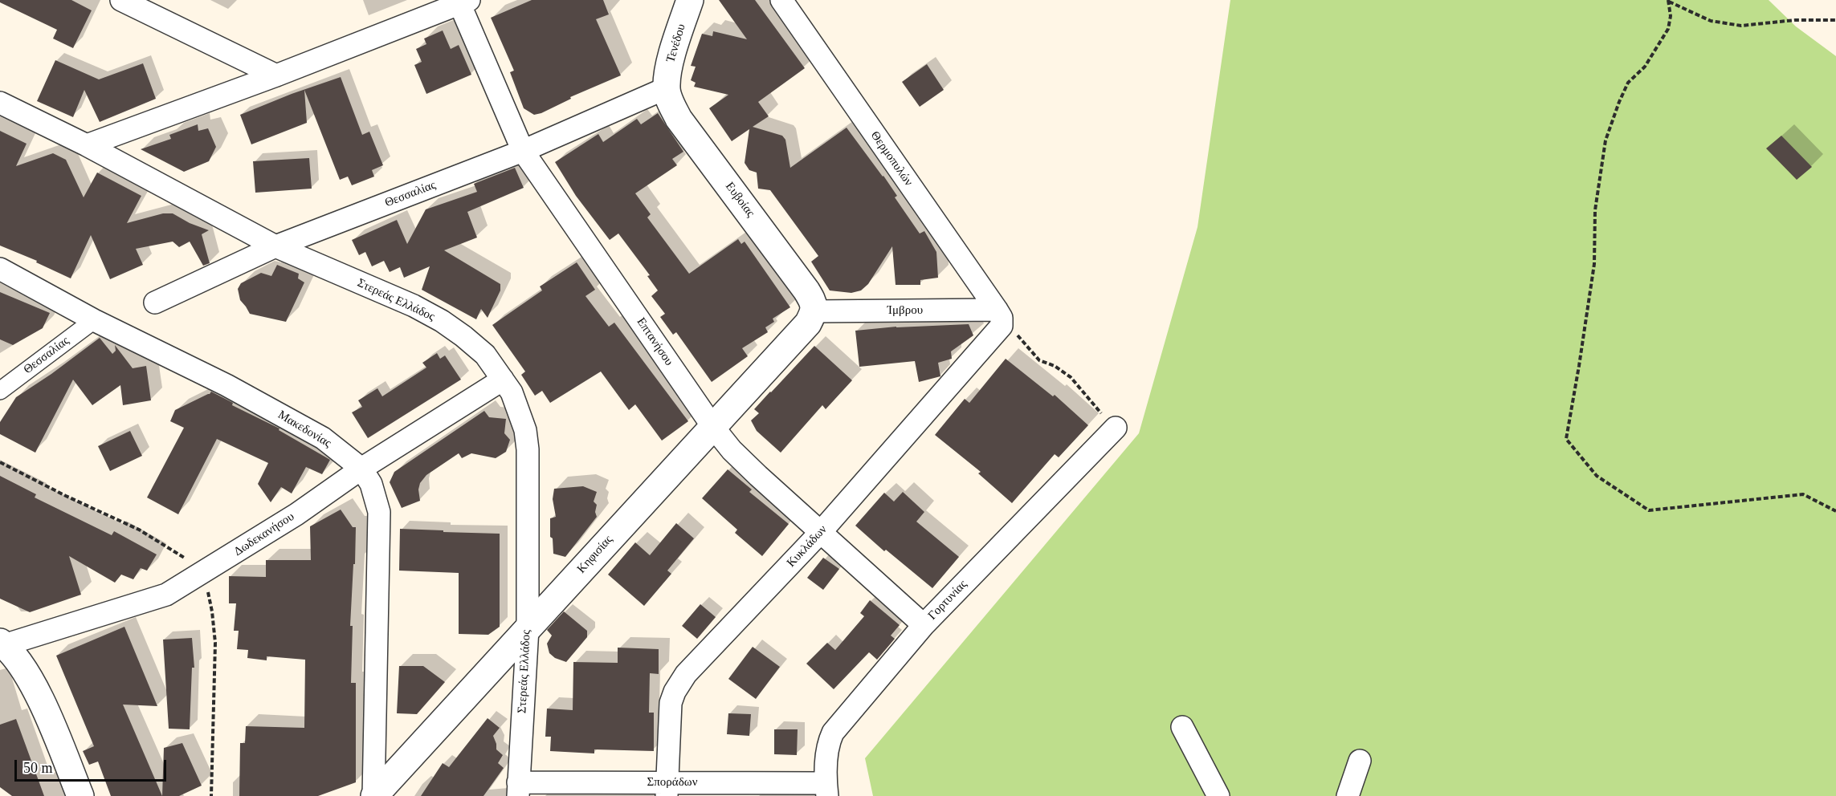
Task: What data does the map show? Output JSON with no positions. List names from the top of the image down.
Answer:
{
  "streets": {
    "street": [
      "Τενέδου",
      "Θερμοπυλών",
      "Θεσσαλίας",
      "Ευβοίας",
      "Στερεάς Ελλάδος",
      "Ίμβρου",
      "Επτανήσου",
      "Μακεδονίας",
      "Δωδεκανήσου",
      "Κυκλάδων",
      "Κηφισίας",
      "Γορτυνίας",
      "Σποράδων"
    ]
  },
  "crossings": [
    ["Τενέδου", "Θεσσαλίας"],
    ["Τενέδου", "Ευβοίας"],
    ["Θερμοπυλών", "Ίμβρου"],
    ["Θερμοπυλών", "Κυκλάδων"],
    ["Θεσσαλίας", "Ευβοίας"],
    ["Θεσσαλίας", "Στερεάς Ελλάδος"],
    ["Θεσσαλίας", "Επτανήσου"],
    ["Θεσσαλίας", "Μακεδονίας"],
    ["Ευβοίας", "Ίμβρου"],
    ["Ευβοίας", "Κηφισίας"],
    ["Στερεάς Ελλάδος", "Δωδεκανήσου"],
    ["Στερεάς Ελλάδος", "Κηφισίας"],
    ["Στερεάς Ελλάδος", "Σποράδων"],
    ["Ίμβρου", "Κυκλάδων"],
    ["Ίμβρου", "Κηφισίας"],
    ["Επτανήσου", "Κυκλάδων"],
    ["Επτανήσου", "Κηφισίας"],
    ["Επτανήσου", "Γορτυνίας"],
    ["Μακεδονίας", "Δωδεκανήσου"],
    ["Μακεδονίας", "Κηφισίας"],
    ["Κυκλάδων", "Σποράδων"],
    ["Γορτυνίας", "Σποράδων"]
  ],
  "scale_bar": "50 m"
}
